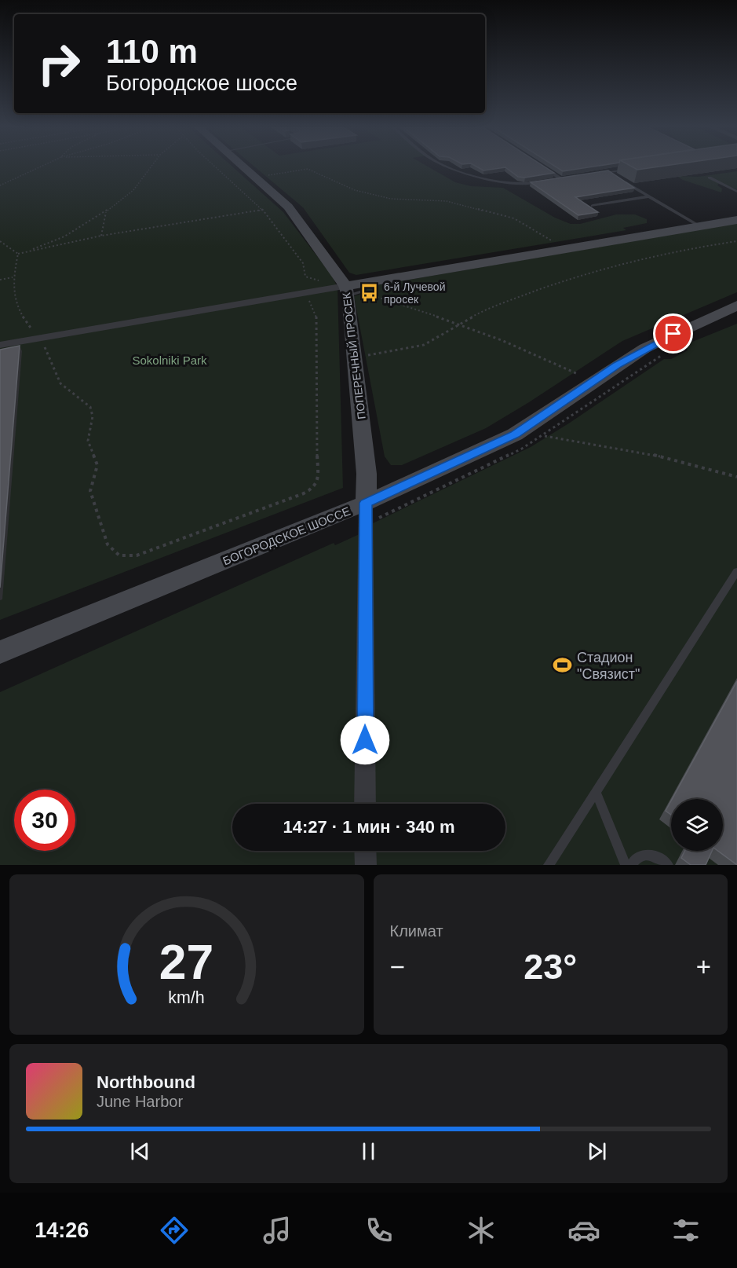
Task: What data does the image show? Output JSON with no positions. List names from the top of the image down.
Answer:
{
  "streets": {
    "street": ["ПОПЕРЕЧНЫЙ ПРОСЕК", "БОГОРОДСКОЕ ШОССЕ"]
  },
  "crossings": [
    ["ПОПЕРЕЧНЫЙ ПРОСЕК", "БОГОРОДСКОЕ ШОССЕ"]
  ],
  "parks": ["Sokolniki Park"],
  "places": {
    "bus stop": ["6-й Лучевой просек"],
    "sports": ["Стадион \"Связист\""]
  },
  "page": {
    "turn": ["110 m", "Богородское шоссе"],
    "limit": "30",
    "trip": "14:27 · 1 мин · 340 m",
    "tile": "Климат",
    "heat": ["−", "23°", "+"],
    "song": ["Northbound", "June Harbor"],
    "tabs": "14:26",
    "gauge": ["27", "km/h"]
  }
}
